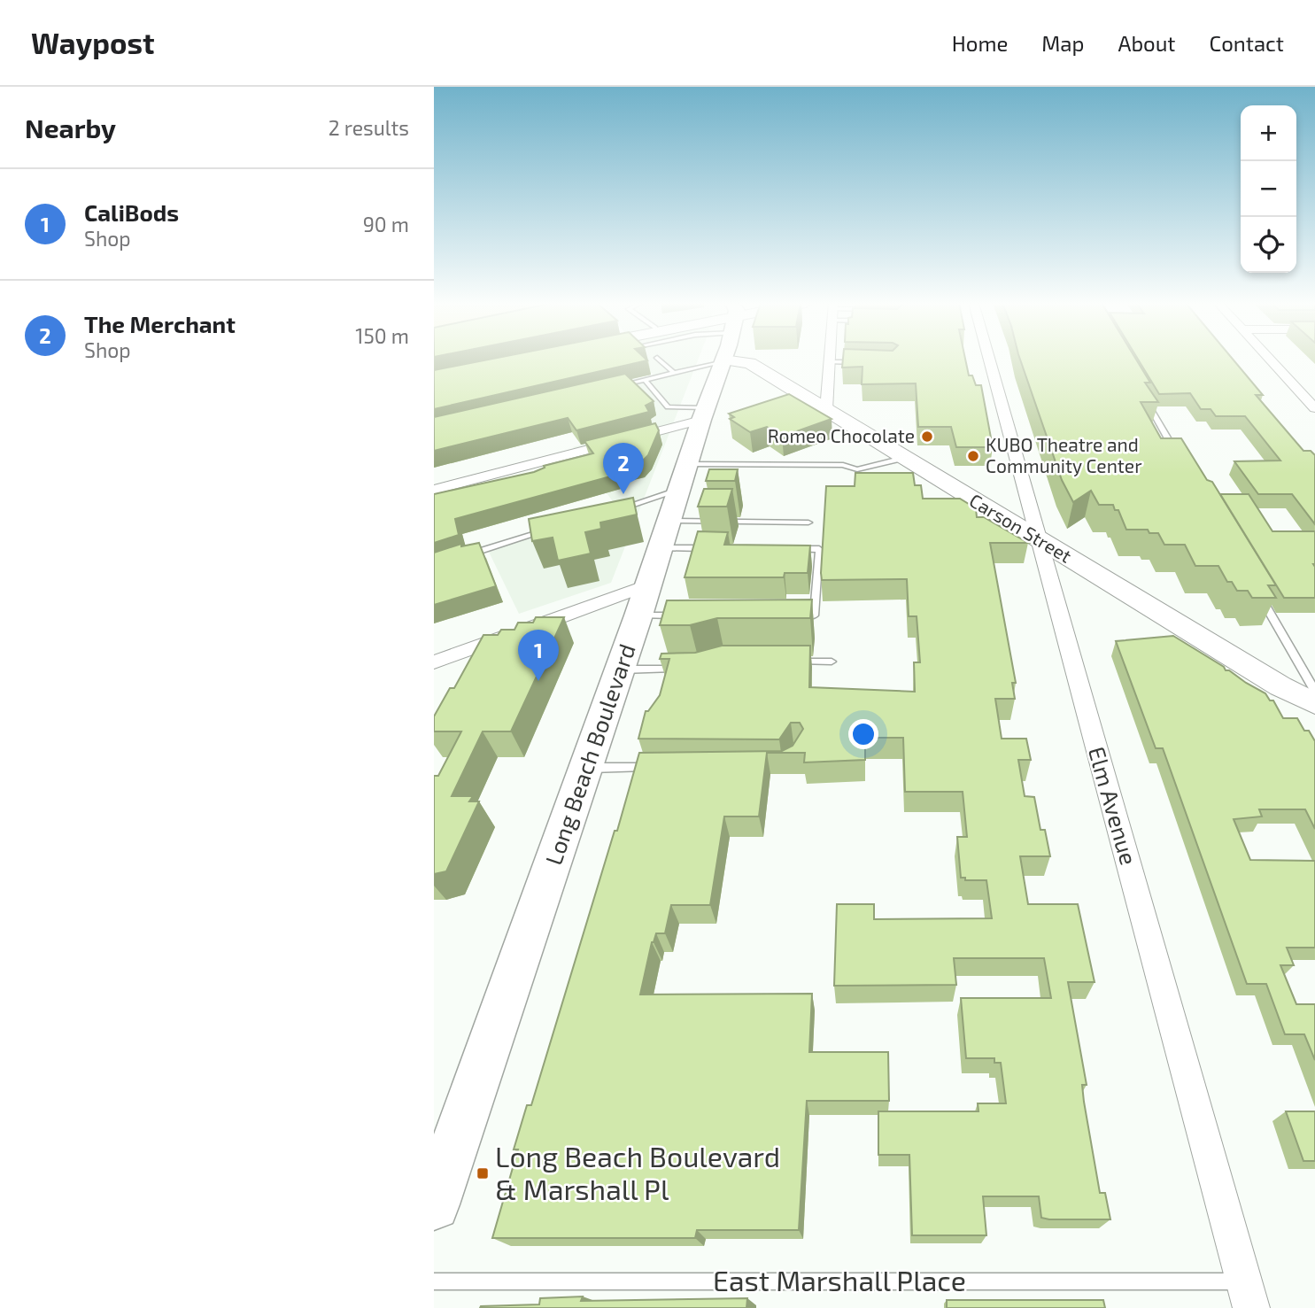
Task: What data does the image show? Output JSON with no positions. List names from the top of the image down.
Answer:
{
  "streets": {
    "main road": ["Carson Street", "Long Beach Boulevard"],
    "street": ["Elm Avenue"],
    "lane": ["East Marshall Place"]
  },
  "crossings": [
    ["Carson Street", "Long Beach Boulevard"],
    ["Carson Street", "Elm Avenue"],
    ["Elm Avenue", "East Marshall Place"]
  ],
  "places": {
    "other": ["Romeo Chocolate", "KUBO Theatre and Community Center"],
    "transit": ["Long Beach Boulevard & Marshall Pl"]
  },
  "page": {
    "header": "Waypost",
    "nav": [
      "Home",
      "Map",
      "About",
      "Contact"
    ],
    "heading": ["Nearby", "2 results"],
    "map_buttons": ["+", "−"],
    "list": [
      {
        "mark": "1",
        "name": "CaliBods",
        "note": "Shop",
        "value": "90 m"
      },
      {
        "mark": "2",
        "name": "The Merchant",
        "note": "Shop",
        "value": "150 m"
      }
    ],
    "pins": ["2", "1"]
  }
}
